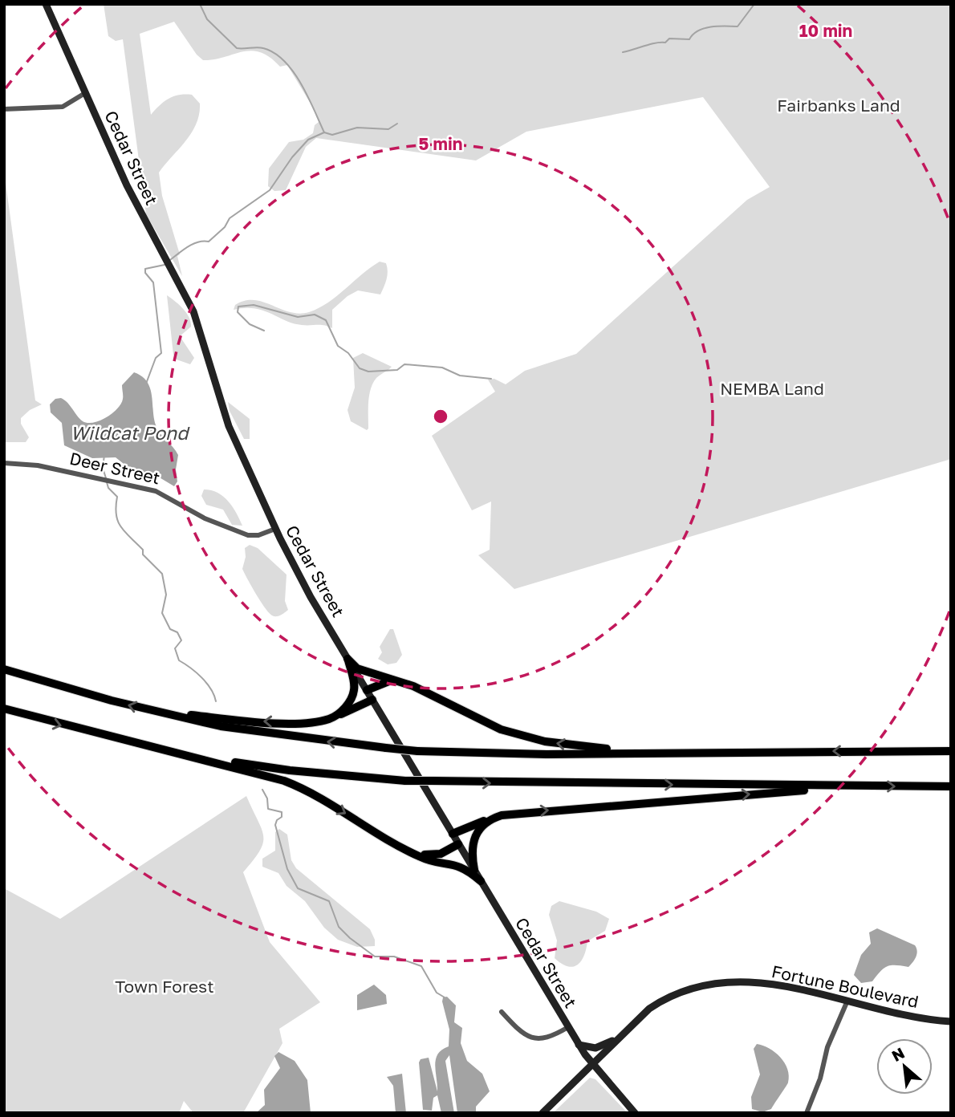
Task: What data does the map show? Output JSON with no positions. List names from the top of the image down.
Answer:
{
  "streets": {
    "main road": ["Cedar Street", "Fortune Boulevard"],
    "street": ["Deer Street"]
  },
  "crossings": [
    ["Cedar Street", "Deer Street"],
    ["Cedar Street", "Fortune Boulevard"]
  ],
  "water": ["Wildcat Pond"],
  "parks": ["Fairbanks Land", "NEMBA Land", "Town Forest"],
  "north": "top left",
  "rings": ["10 min", "5 min"]
}
